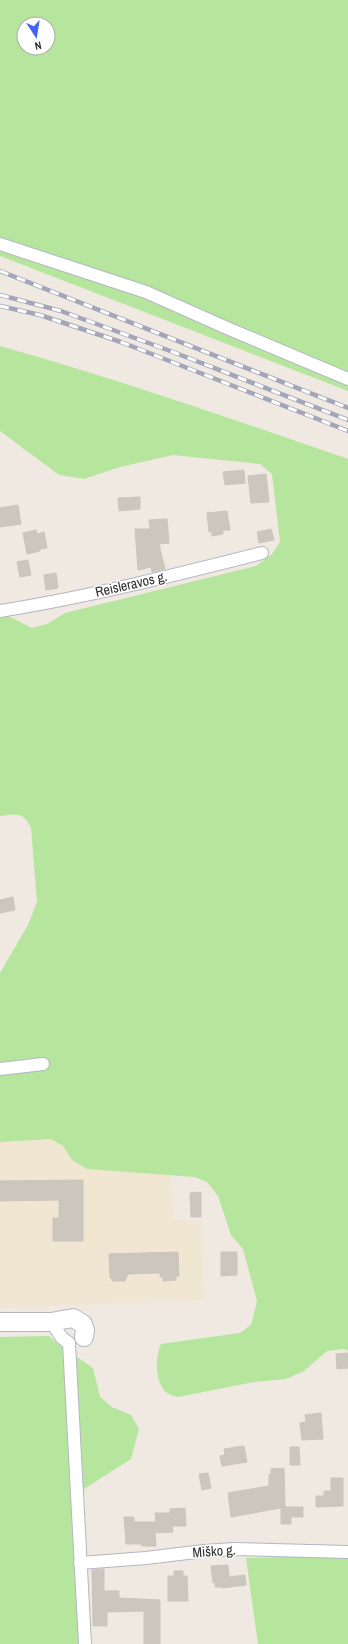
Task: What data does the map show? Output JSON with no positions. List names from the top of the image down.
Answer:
{
  "streets": {
    "street": ["Reisleravos g.", "Miško g."]
  },
  "north": "bottom"
}
